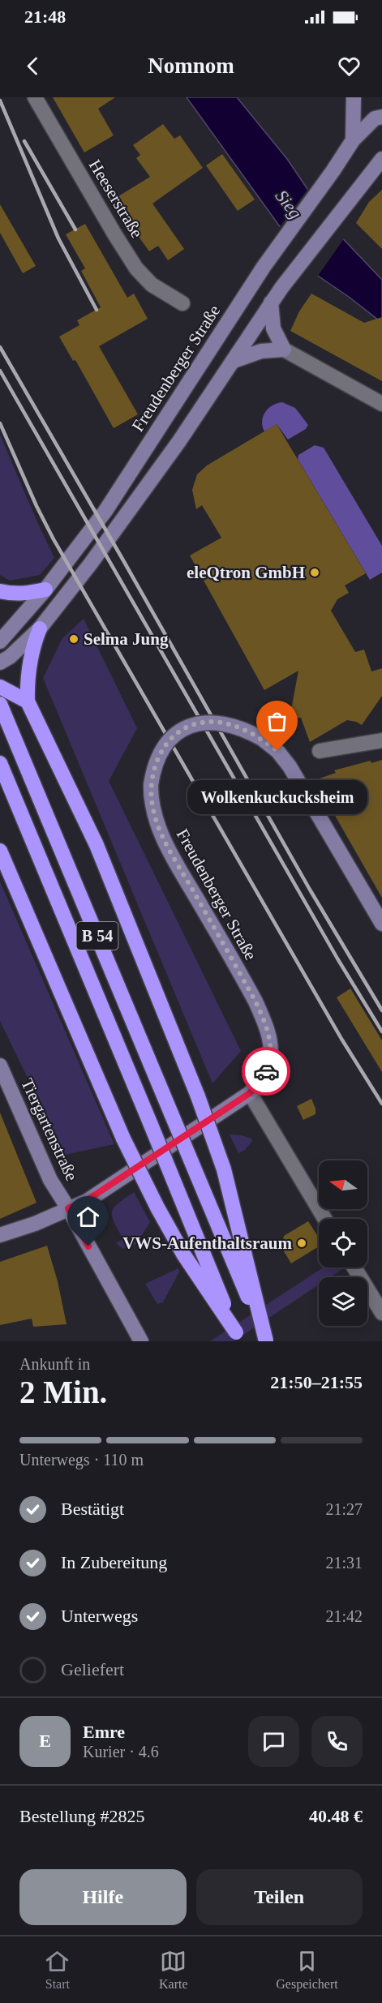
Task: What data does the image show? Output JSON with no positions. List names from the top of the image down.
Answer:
{
  "streets": {
    "highway": ["B 54"],
    "main road": ["Freudenberger Straße", "Tiergartenstraße"],
    "street": ["Heeserstraße"]
  },
  "crossings": [
    ["Freudenberger Straße", "Tiergartenstraße"]
  ],
  "water": ["Sieg"],
  "places": [
    "eleQtron GmbH",
    "Selma Jung",
    "Wolkenkuckucksheim",
    "VWS-Aufenthaltsraum"
  ],
  "north": "left",
  "page": {
    "status": "21:48",
    "header": "Nomnom",
    "bubble": "Wolkenkuckucksheim",
    "heading": ["2 Min.", "Ankunft in", "21:50–21:55"],
    "panel": [
      "Emre",
      "Kurier · 4.6",
      "Bestellung #2825",
      "40.48 €"
    ],
    "bar": "Unterwegs · 110 m",
    "list": [
      ["Bestätigt", "21:27"],
      ["In Zubereitung", "21:31"],
      ["Unterwegs", "21:42"],
      "Geliefert"
    ],
    "round": "E",
    "buttons": ["Hilfe", "Teilen"],
    "tabs": ["Start", "Karte", "Gespeichert"]
  }
}
